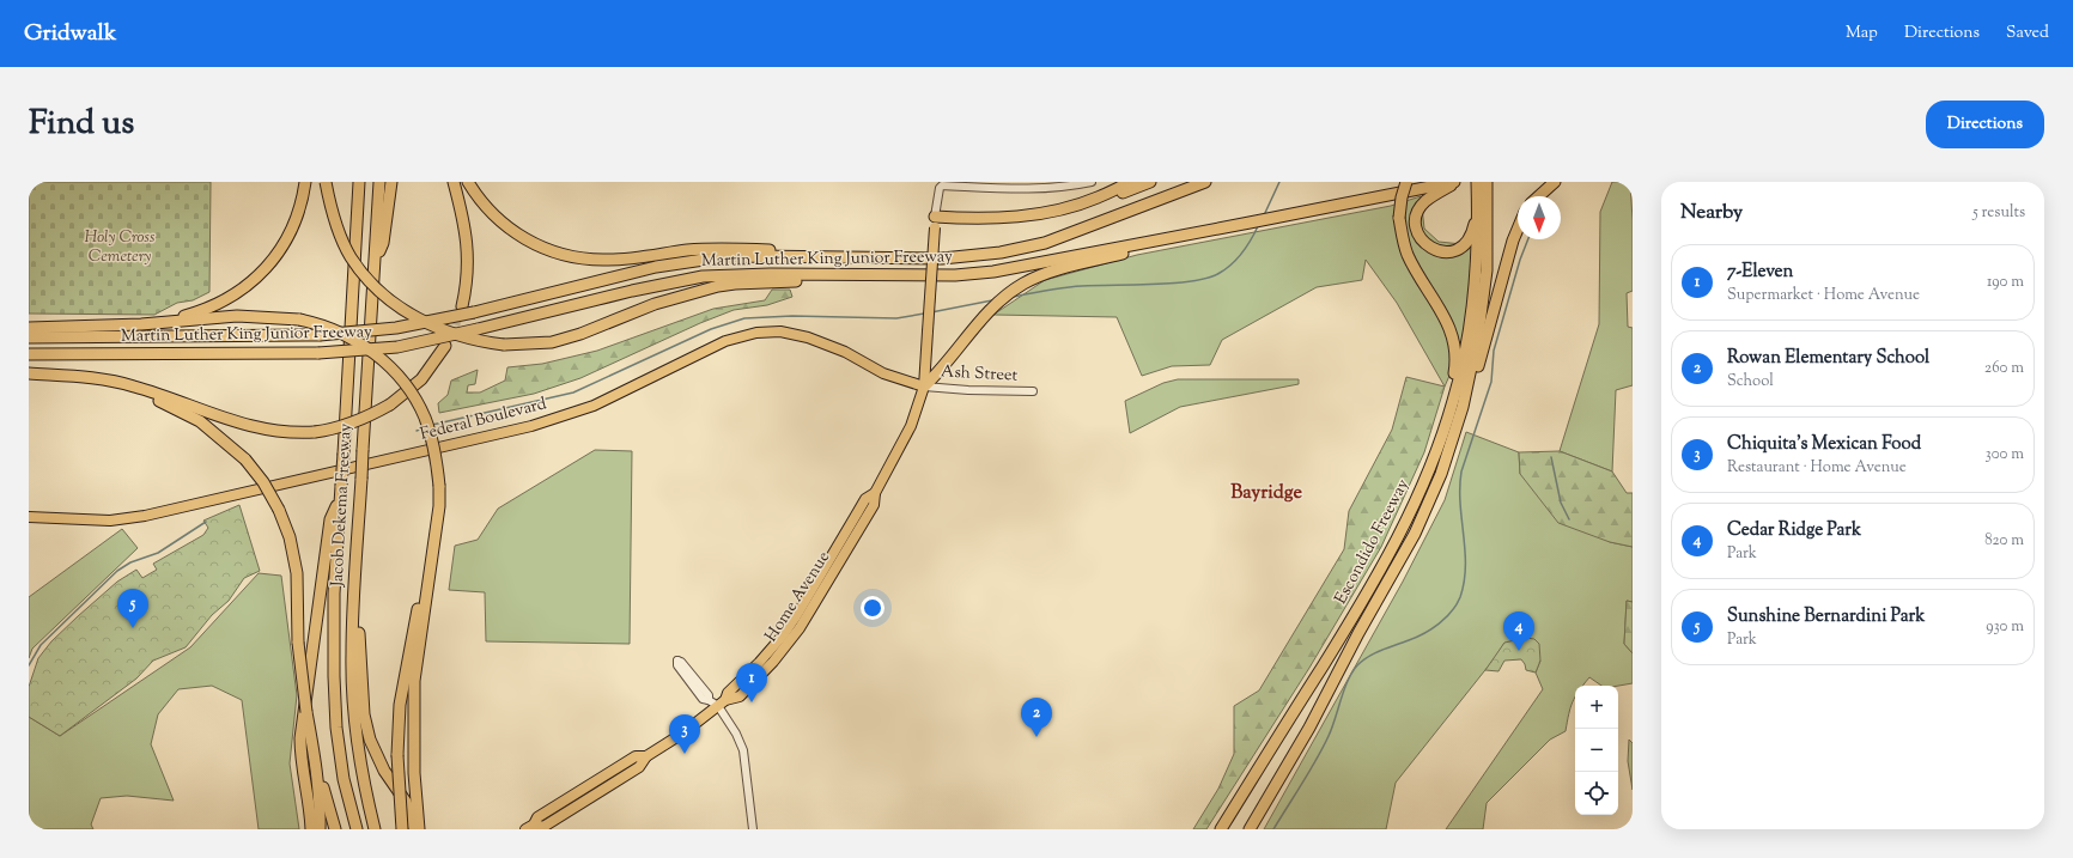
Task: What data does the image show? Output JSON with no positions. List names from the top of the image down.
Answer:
{
  "streets": {
    "highway": ["Martin Luther King Junior Freeway", "Jacob Dekema Freeway", "Escondido Freeway"],
    "main road": ["Federal Boulevard", "Home Avenue"],
    "street": ["Ash Street"]
  },
  "crossings": [
    ["Ash Street", "Federal Boulevard"],
    ["Ash Street", "Home Avenue"],
    ["Federal Boulevard", "Home Avenue"]
  ],
  "districts": ["Bayridge"],
  "parks": ["Holy Cross Cemetery"],
  "north": "bottom",
  "page": {
    "header": "Gridwalk",
    "nav": ["Map", "Directions", "Saved"],
    "title": "Find us",
    "buttons": "Directions",
    "heading": ["Nearby", "5 results"],
    "list": [
      {
        "mark": "1",
        "name": "7-Eleven",
        "note": "Supermarket · Home Avenue",
        "value": "190 m"
      },
      {
        "mark": "2",
        "name": "Rowan Elementary School",
        "note": "School",
        "value": "260 m"
      },
      {
        "mark": "3",
        "name": "Chiquita's Mexican Food",
        "note": "Restaurant · Home Avenue",
        "value": "300 m"
      },
      {
        "mark": "4",
        "name": "Cedar Ridge Park",
        "note": "Park",
        "value": "820 m"
      },
      {
        "mark": "5",
        "name": "Sunshine Bernardini Park",
        "note": "Park",
        "value": "930 m"
      }
    ],
    "pins": [
      "5",
      "4",
      "1",
      "2",
      "3"
    ],
    "map_buttons": ["+", "−"]
  }
}
